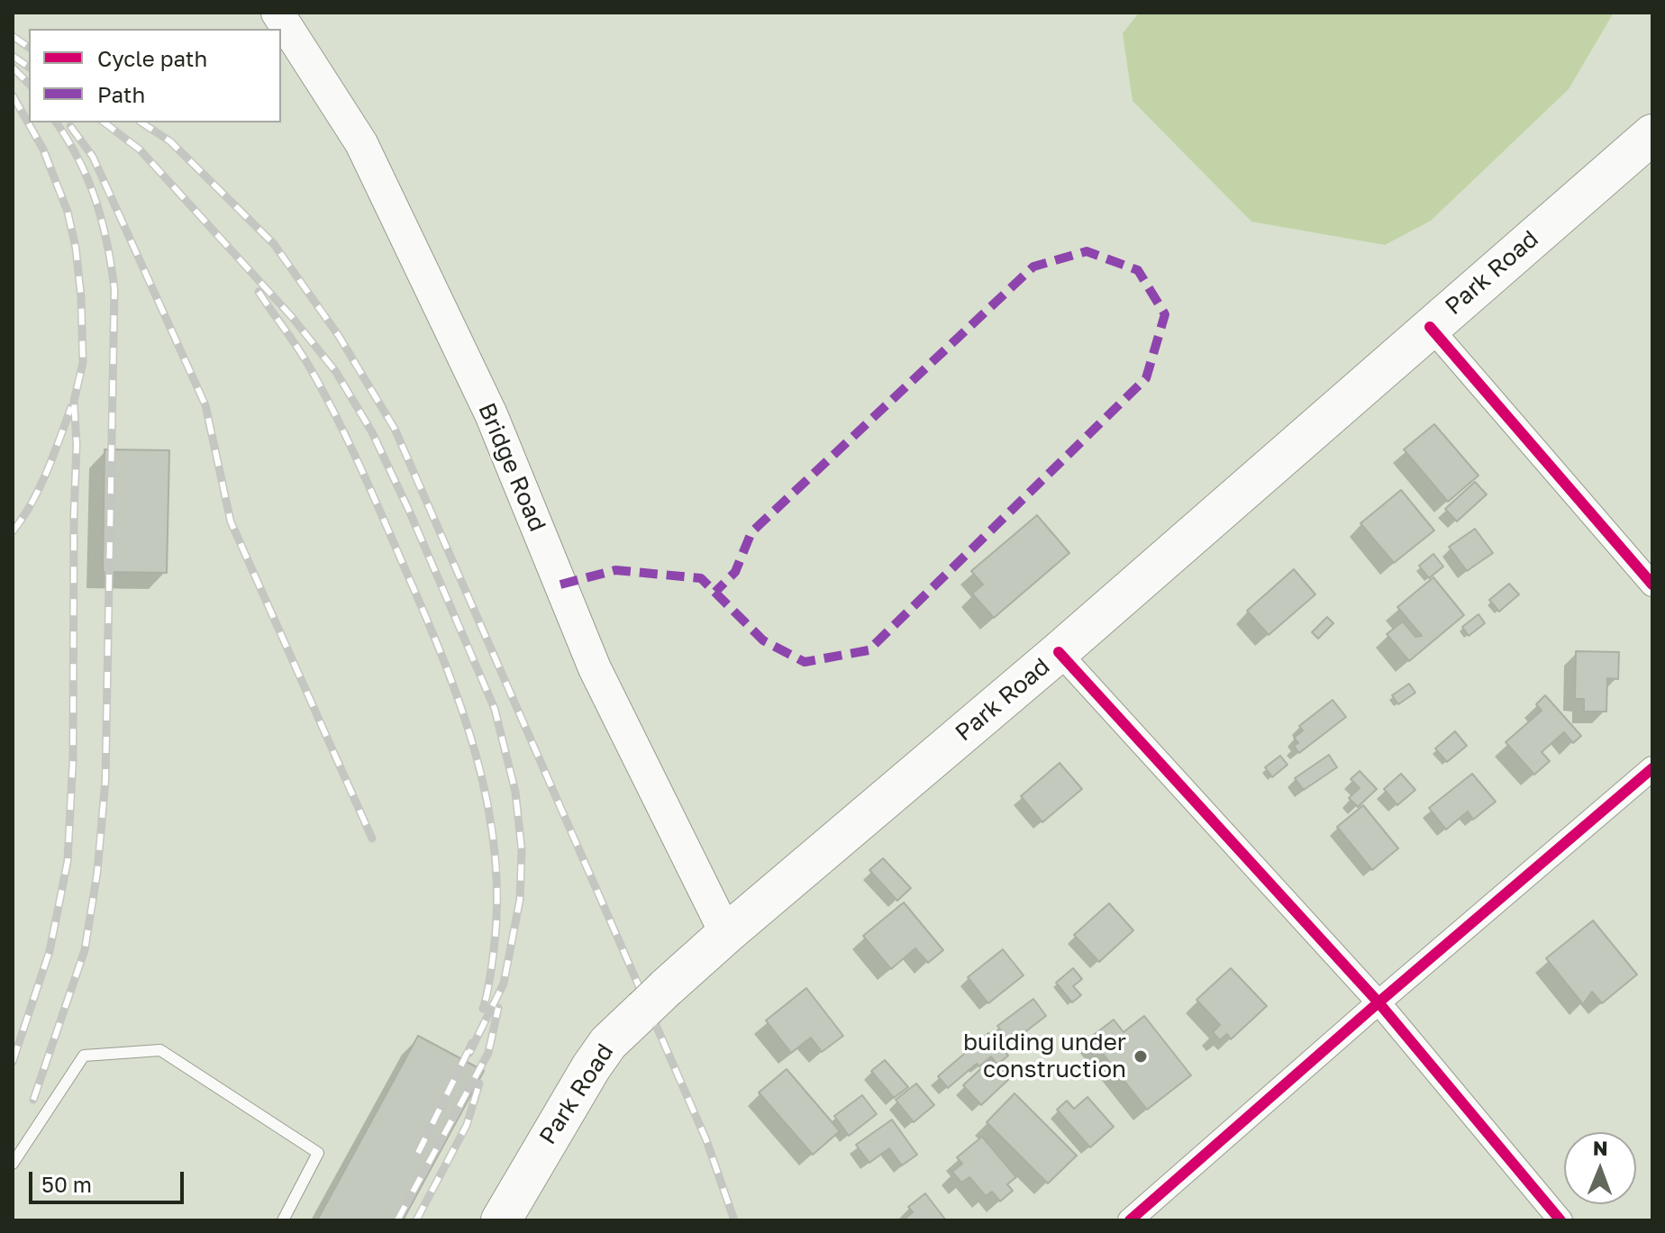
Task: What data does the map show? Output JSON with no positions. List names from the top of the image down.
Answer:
{
  "streets": {
    "highway": ["Park Road"],
    "main road": ["Bridge Road"]
  },
  "crossings": [
    ["Park Road", "Bridge Road"]
  ],
  "places": ["building under construction"],
  "legend": ["Cycle path", "Path"],
  "scale_bar": "50 m",
  "north": "top"
}
